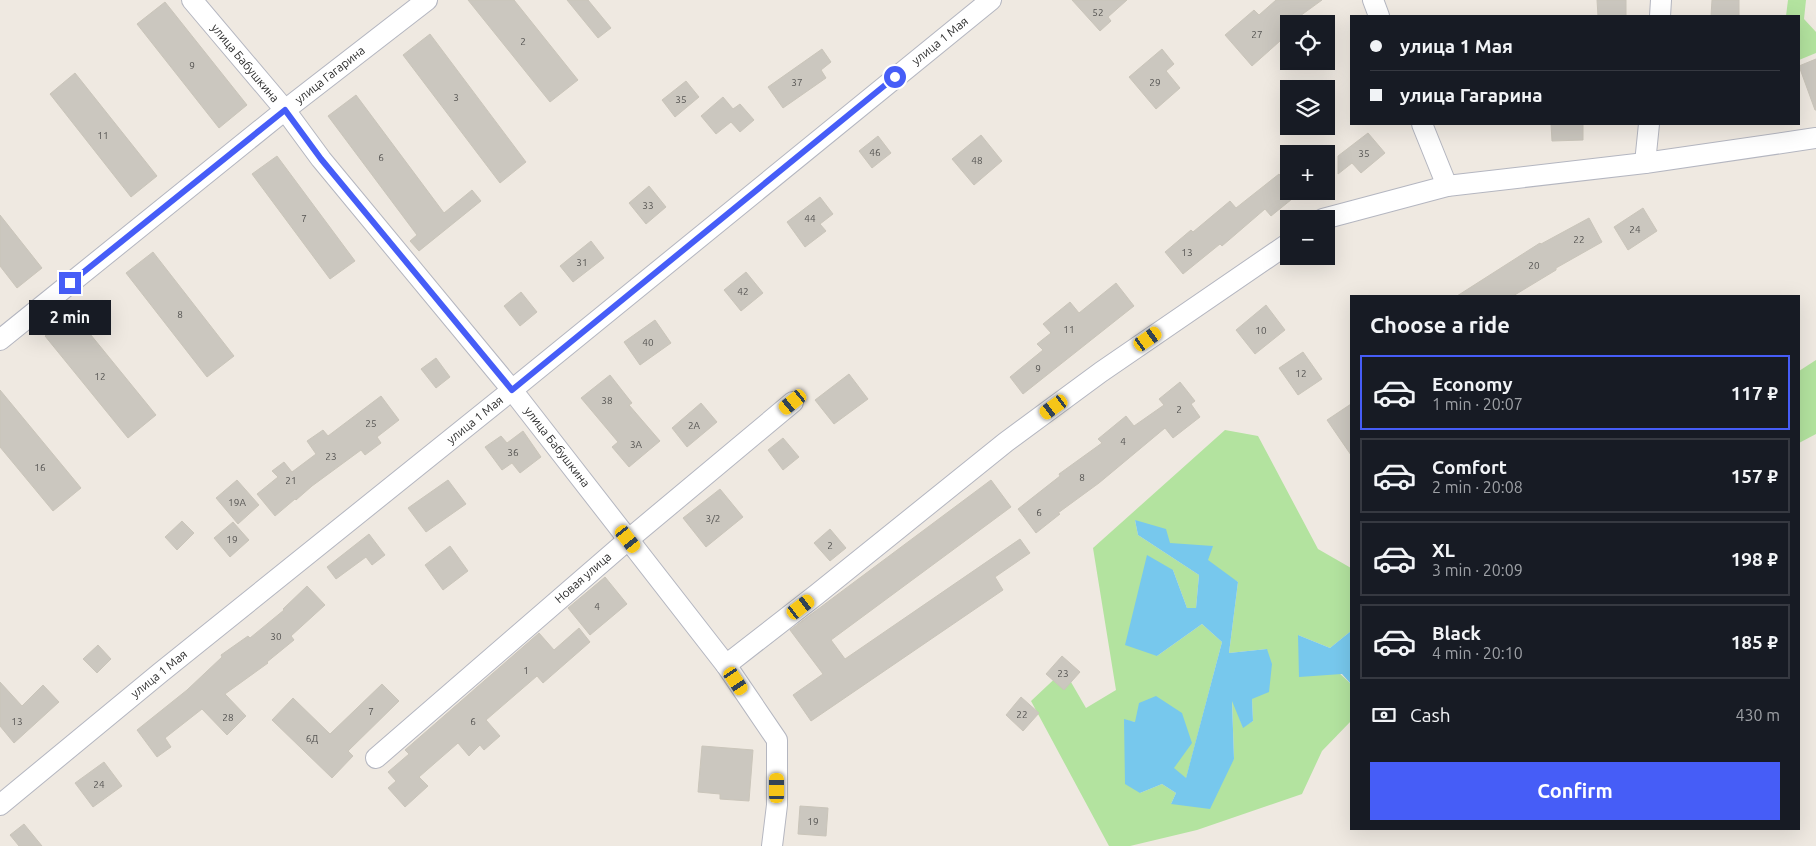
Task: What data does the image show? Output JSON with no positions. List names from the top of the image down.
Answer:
{
  "streets": {
    "street": [
      "улица 1 Мая",
      "улица Бабушкина",
      "улица Гагарина",
      "Новая улица"
    ]
  },
  "crossings": [
    ["улица 1 Мая", "улица Бабушкина"],
    ["улица Бабушкина", "улица Гагарина"],
    ["улица Бабушкина", "Новая улица"]
  ],
  "house_numbers": [
    "52",
    "27",
    "2",
    "9",
    "37",
    "29",
    "3",
    "35",
    "11",
    "46",
    "35",
    "6",
    "48",
    "33",
    "7",
    "44",
    "24",
    "22",
    "13",
    "31",
    "20",
    "42",
    "8",
    "11",
    "10",
    "40",
    "9",
    "12",
    "12",
    "38",
    "2",
    "25",
    "2А",
    "4",
    "3А",
    "36",
    "23",
    "16",
    "8",
    "21",
    "19А",
    "6",
    "3/2",
    "19",
    "2",
    "4",
    "30",
    "1",
    "23",
    "7",
    "22",
    "28",
    "13",
    "6",
    "6Д",
    "24",
    "19"
  ],
  "page": {
    "map_buttons": ["+", "−"],
    "banner": ["улица 1 Мая", "улица Гагарина"],
    "heading": "Choose a ride",
    "bubble": "2 min",
    "list": [
      {
        "name": "Economy",
        "note": "1 min · 20:07",
        "value": "117 ₽"
      },
      {
        "name": "Comfort",
        "note": "2 min · 20:08",
        "value": "157 ₽"
      },
      {
        "name": "XL",
        "note": "3 min · 20:09",
        "value": "198 ₽"
      },
      {
        "name": "Black",
        "note": "4 min · 20:10",
        "value": "185 ₽"
      }
    ],
    "pay": ["Cash", "430 m"],
    "buttons": "Confirm"
  }
}
